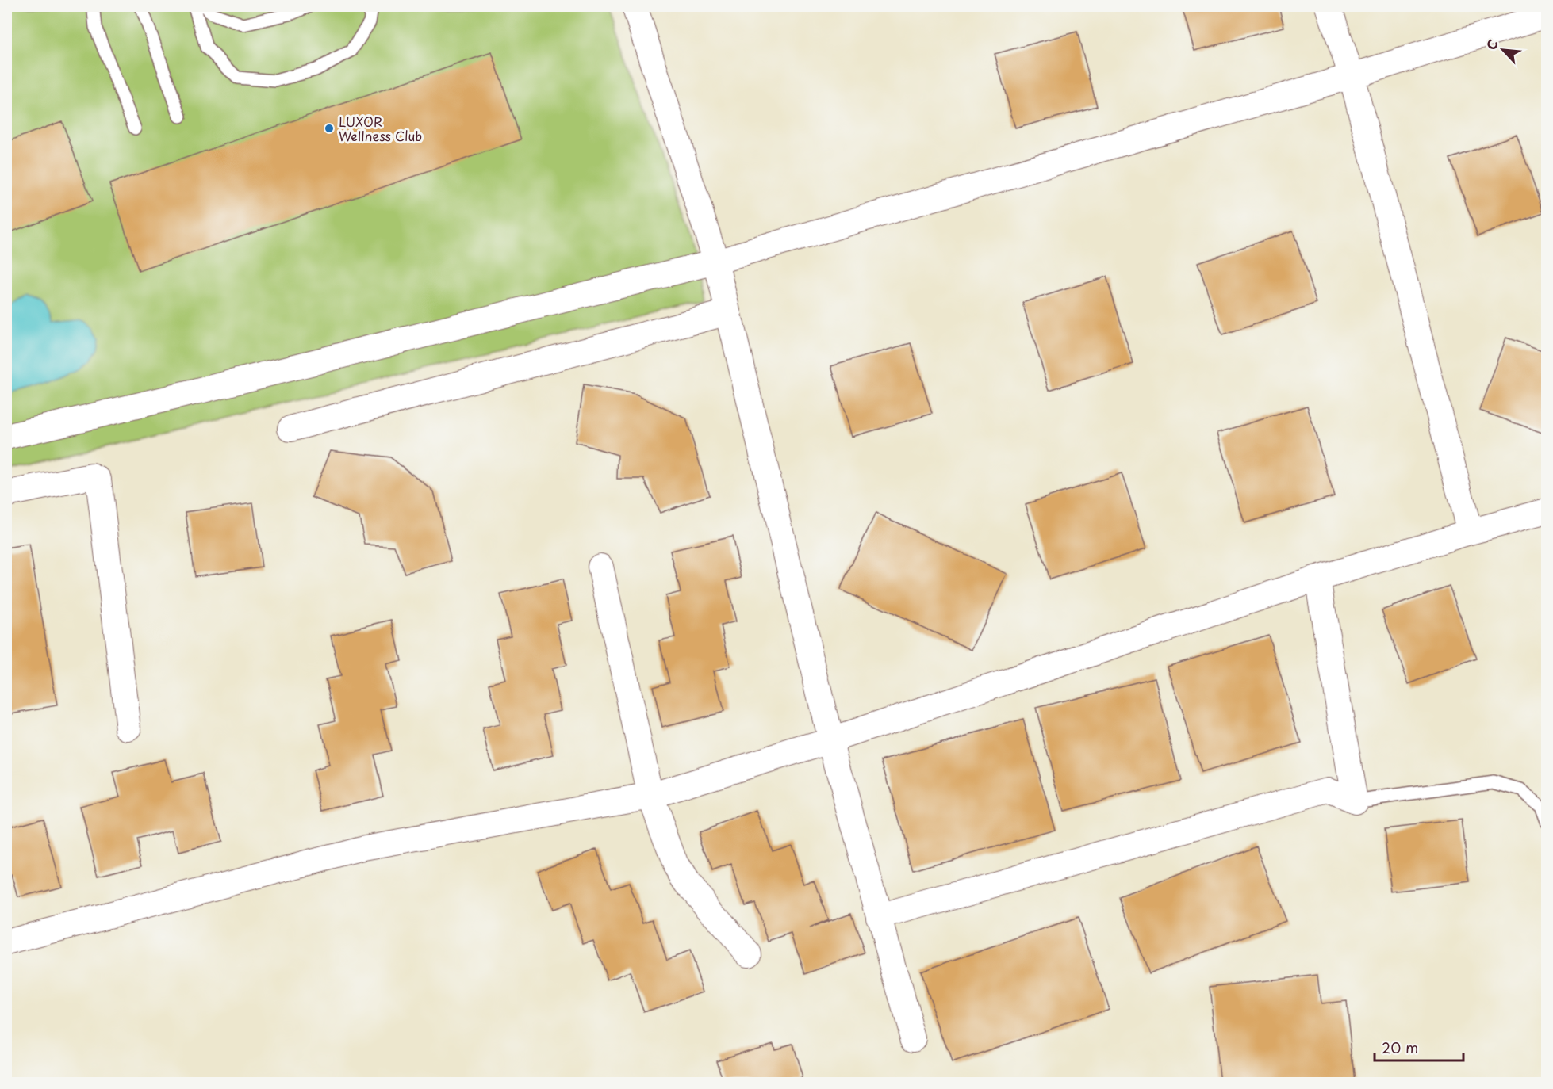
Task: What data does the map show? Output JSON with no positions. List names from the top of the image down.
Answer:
{
  "places": ["LUXOR Wellness Club"],
  "scale_bar": "20 m",
  "north": "top left"
}
